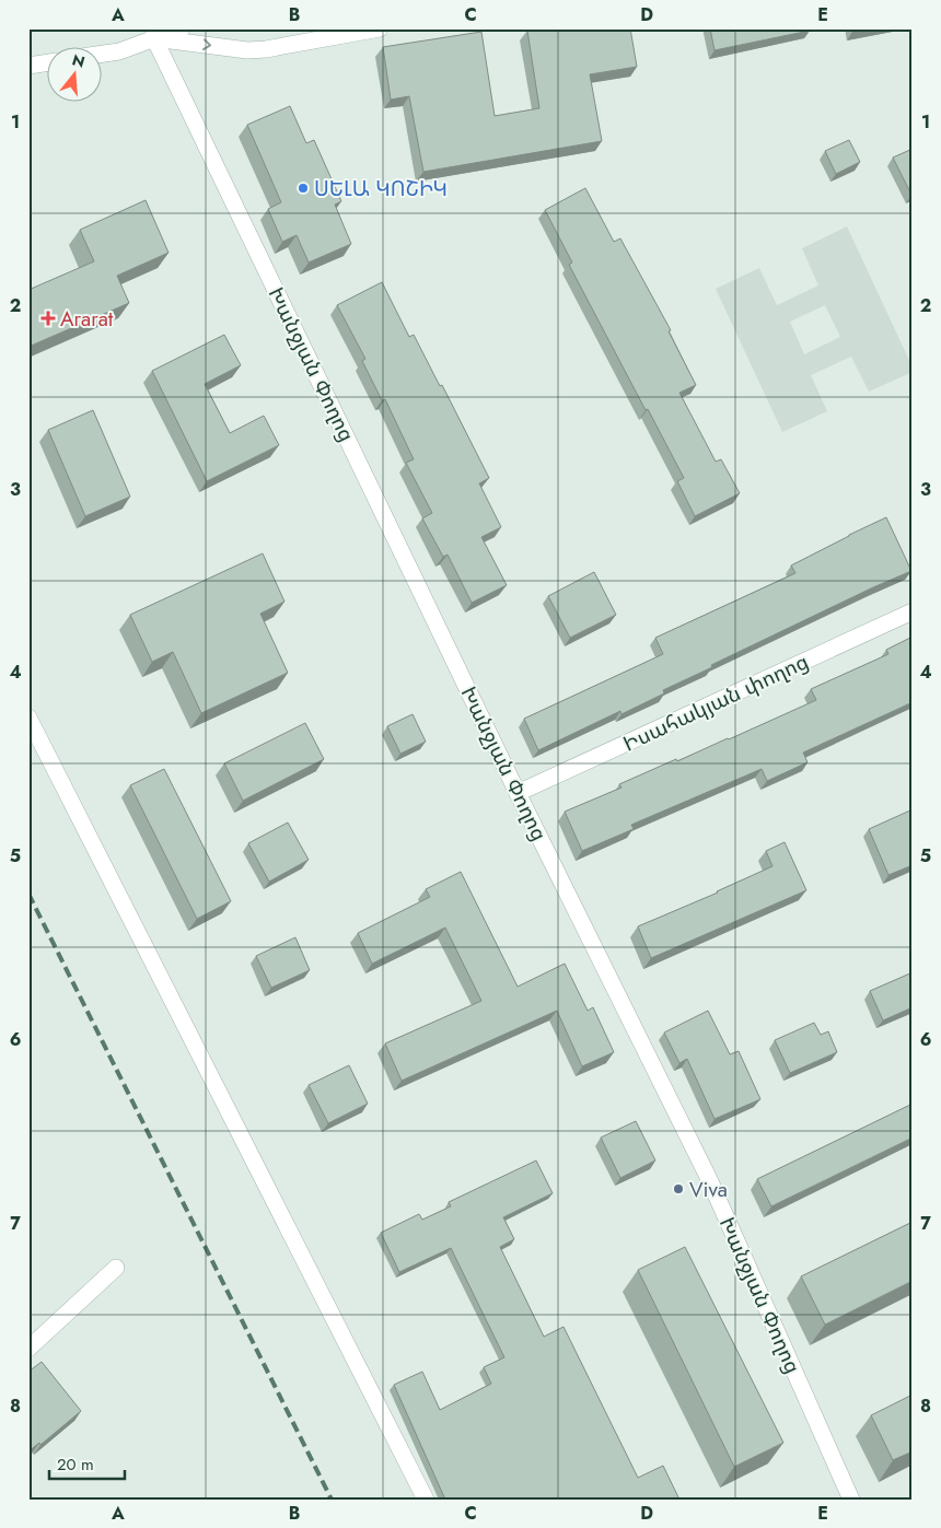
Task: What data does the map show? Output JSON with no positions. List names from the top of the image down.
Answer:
{
  "streets": {
    "street": ["Խանջյան Փողոց", "Իսահակյան փողոց"]
  },
  "crossings": [
    ["Խանջյան Փողոց", "Իսահակյան փողոց"]
  ],
  "places": {
    "other": ["ՍԵԼԱ ԿՈՇԻԿ", "Viva"],
    "health": ["Ararat"]
  },
  "scale_bar": "20 m",
  "north": "top",
  "grid": {
    "columns": [
      "A",
      "B",
      "C",
      "D",
      "E"
    ],
    "rows": [
      "1",
      "2",
      "3",
      "4",
      "5",
      "6",
      "7",
      "8"
    ]
  }
}
